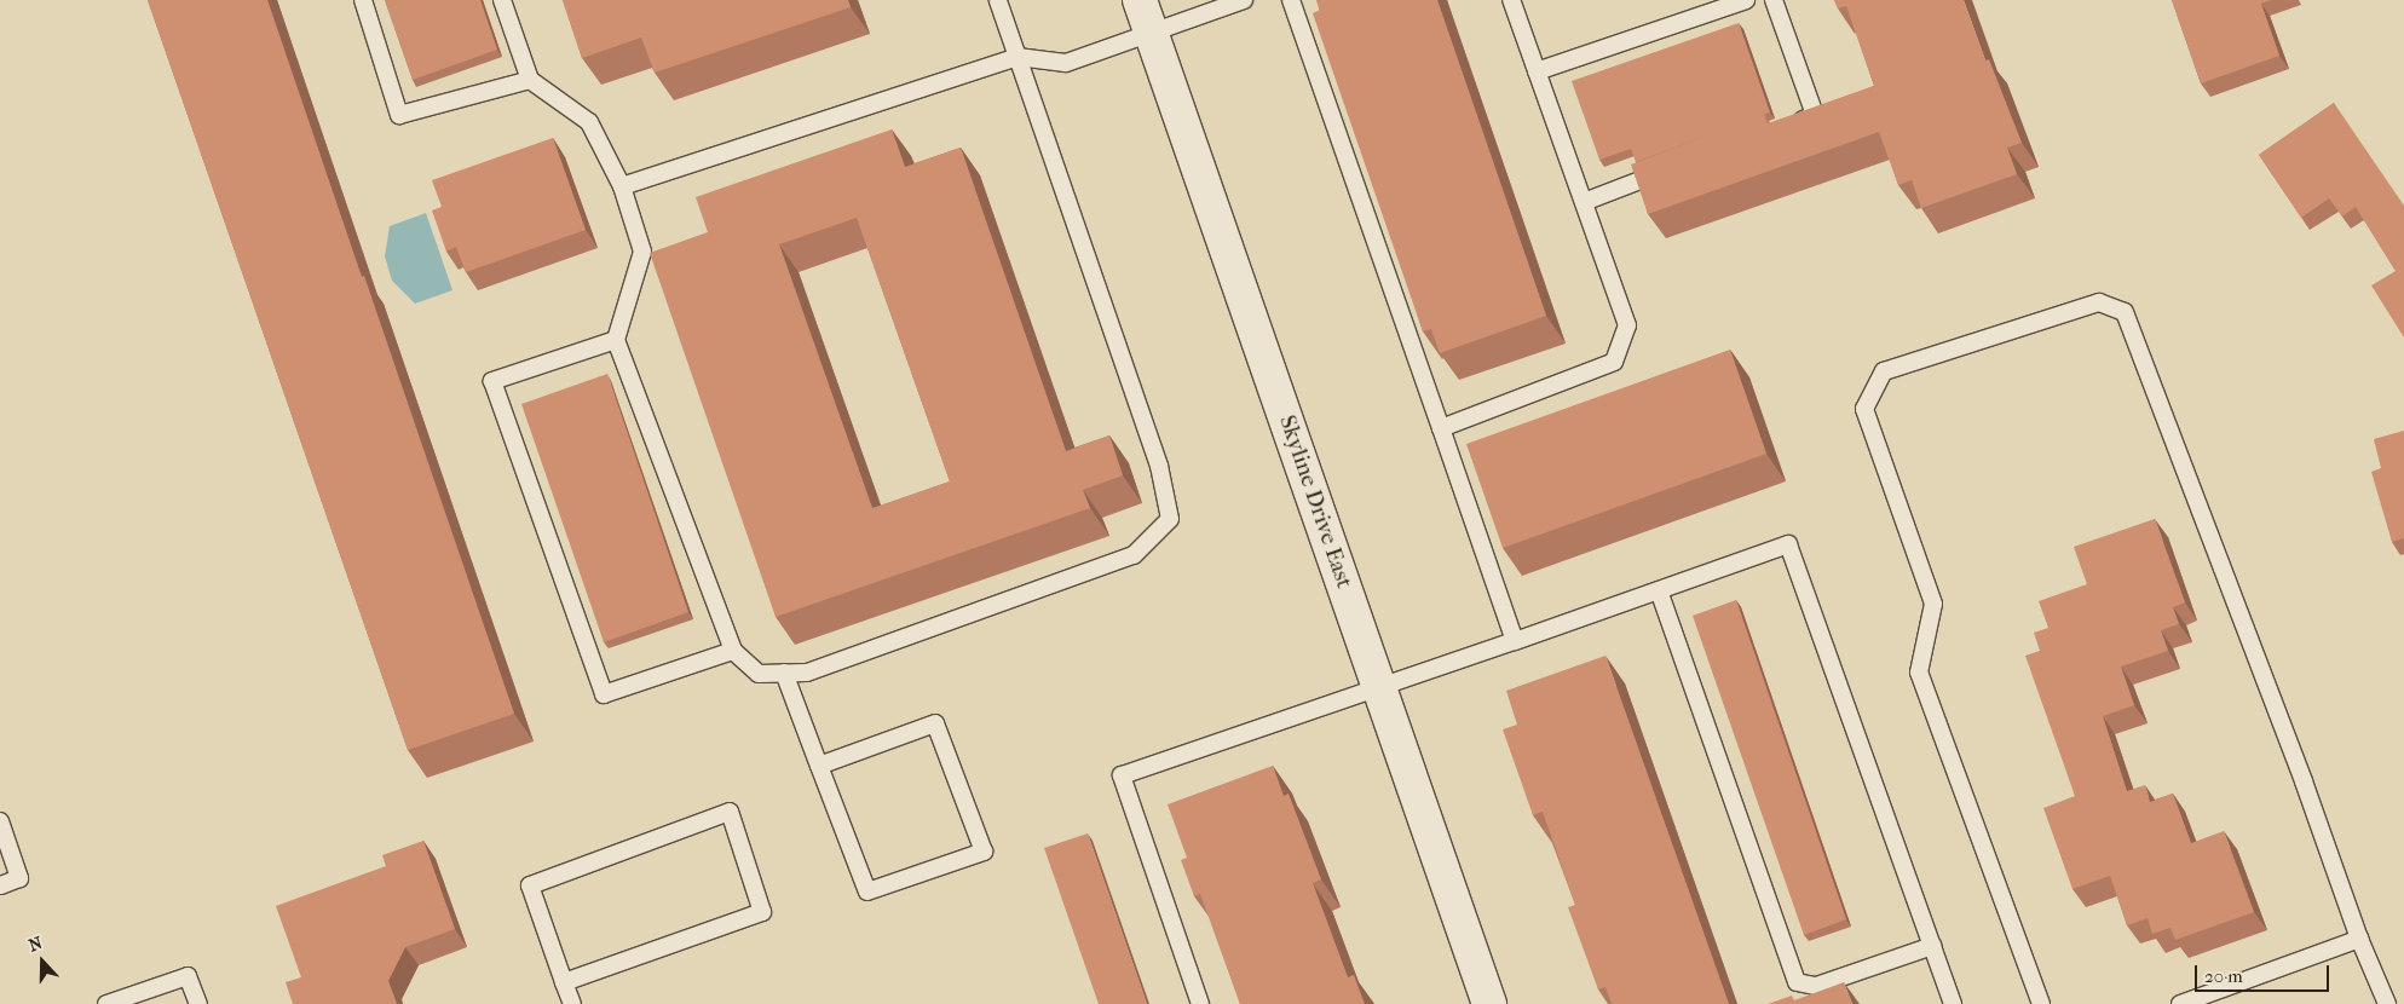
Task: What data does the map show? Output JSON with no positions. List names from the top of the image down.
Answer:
{
  "streets": {
    "street": ["Skyline Drive East"]
  },
  "scale_bar": "20 m",
  "north": "top"
}
